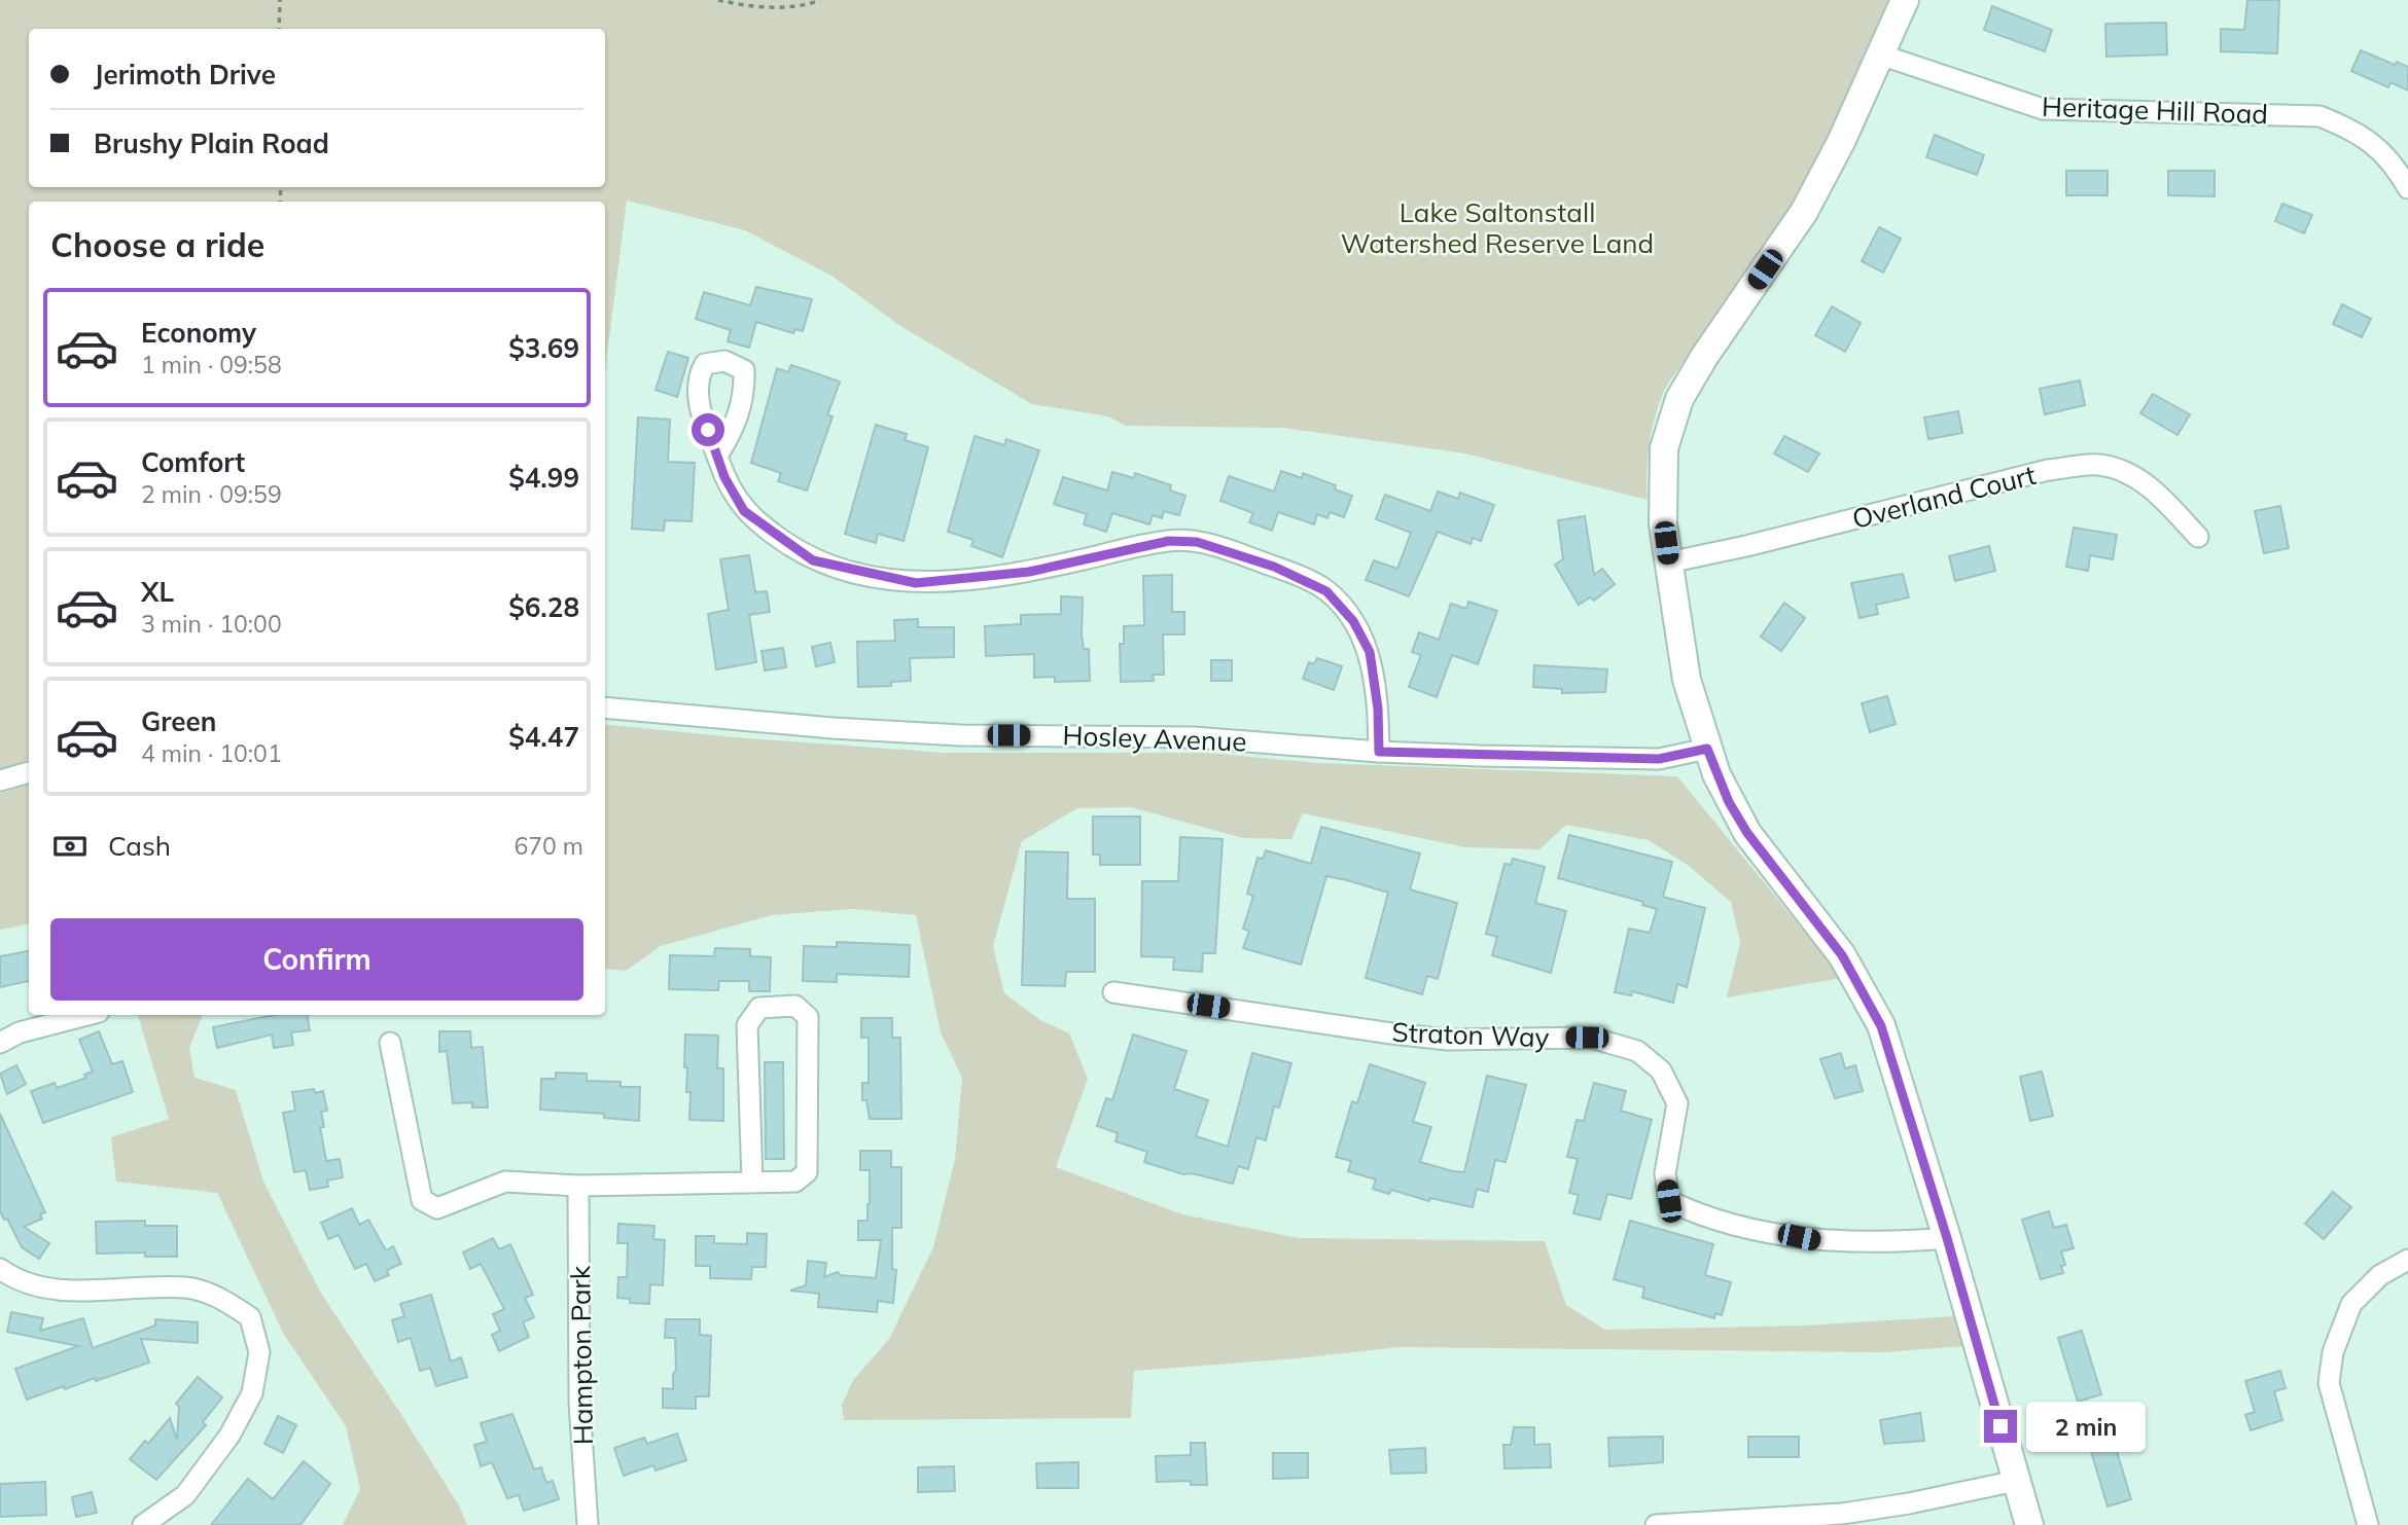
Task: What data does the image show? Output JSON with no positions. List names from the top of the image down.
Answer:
{
  "streets": {
    "street": [
      "Heritage Hill Road",
      "Overland Court",
      "Hosley Avenue",
      "Straton Way",
      "Hampton Park"
    ]
  },
  "parks": ["Lake Saltonstall Watershed Reserve Land"],
  "page": {
    "banner": ["Jerimoth Drive", "Brushy Plain Road"],
    "heading": "Choose a ride",
    "list": [
      {
        "name": "Economy",
        "note": "1 min · 09:58",
        "value": "$3.69"
      },
      {
        "name": "Comfort",
        "note": "2 min · 09:59",
        "value": "$4.99"
      },
      {
        "name": "XL",
        "note": "3 min · 10:00",
        "value": "$6.28"
      },
      {
        "name": "Green",
        "note": "4 min · 10:01",
        "value": "$4.47"
      }
    ],
    "pay": ["Cash", "670 m"],
    "buttons": "Confirm",
    "bubble": "2 min"
  }
}
